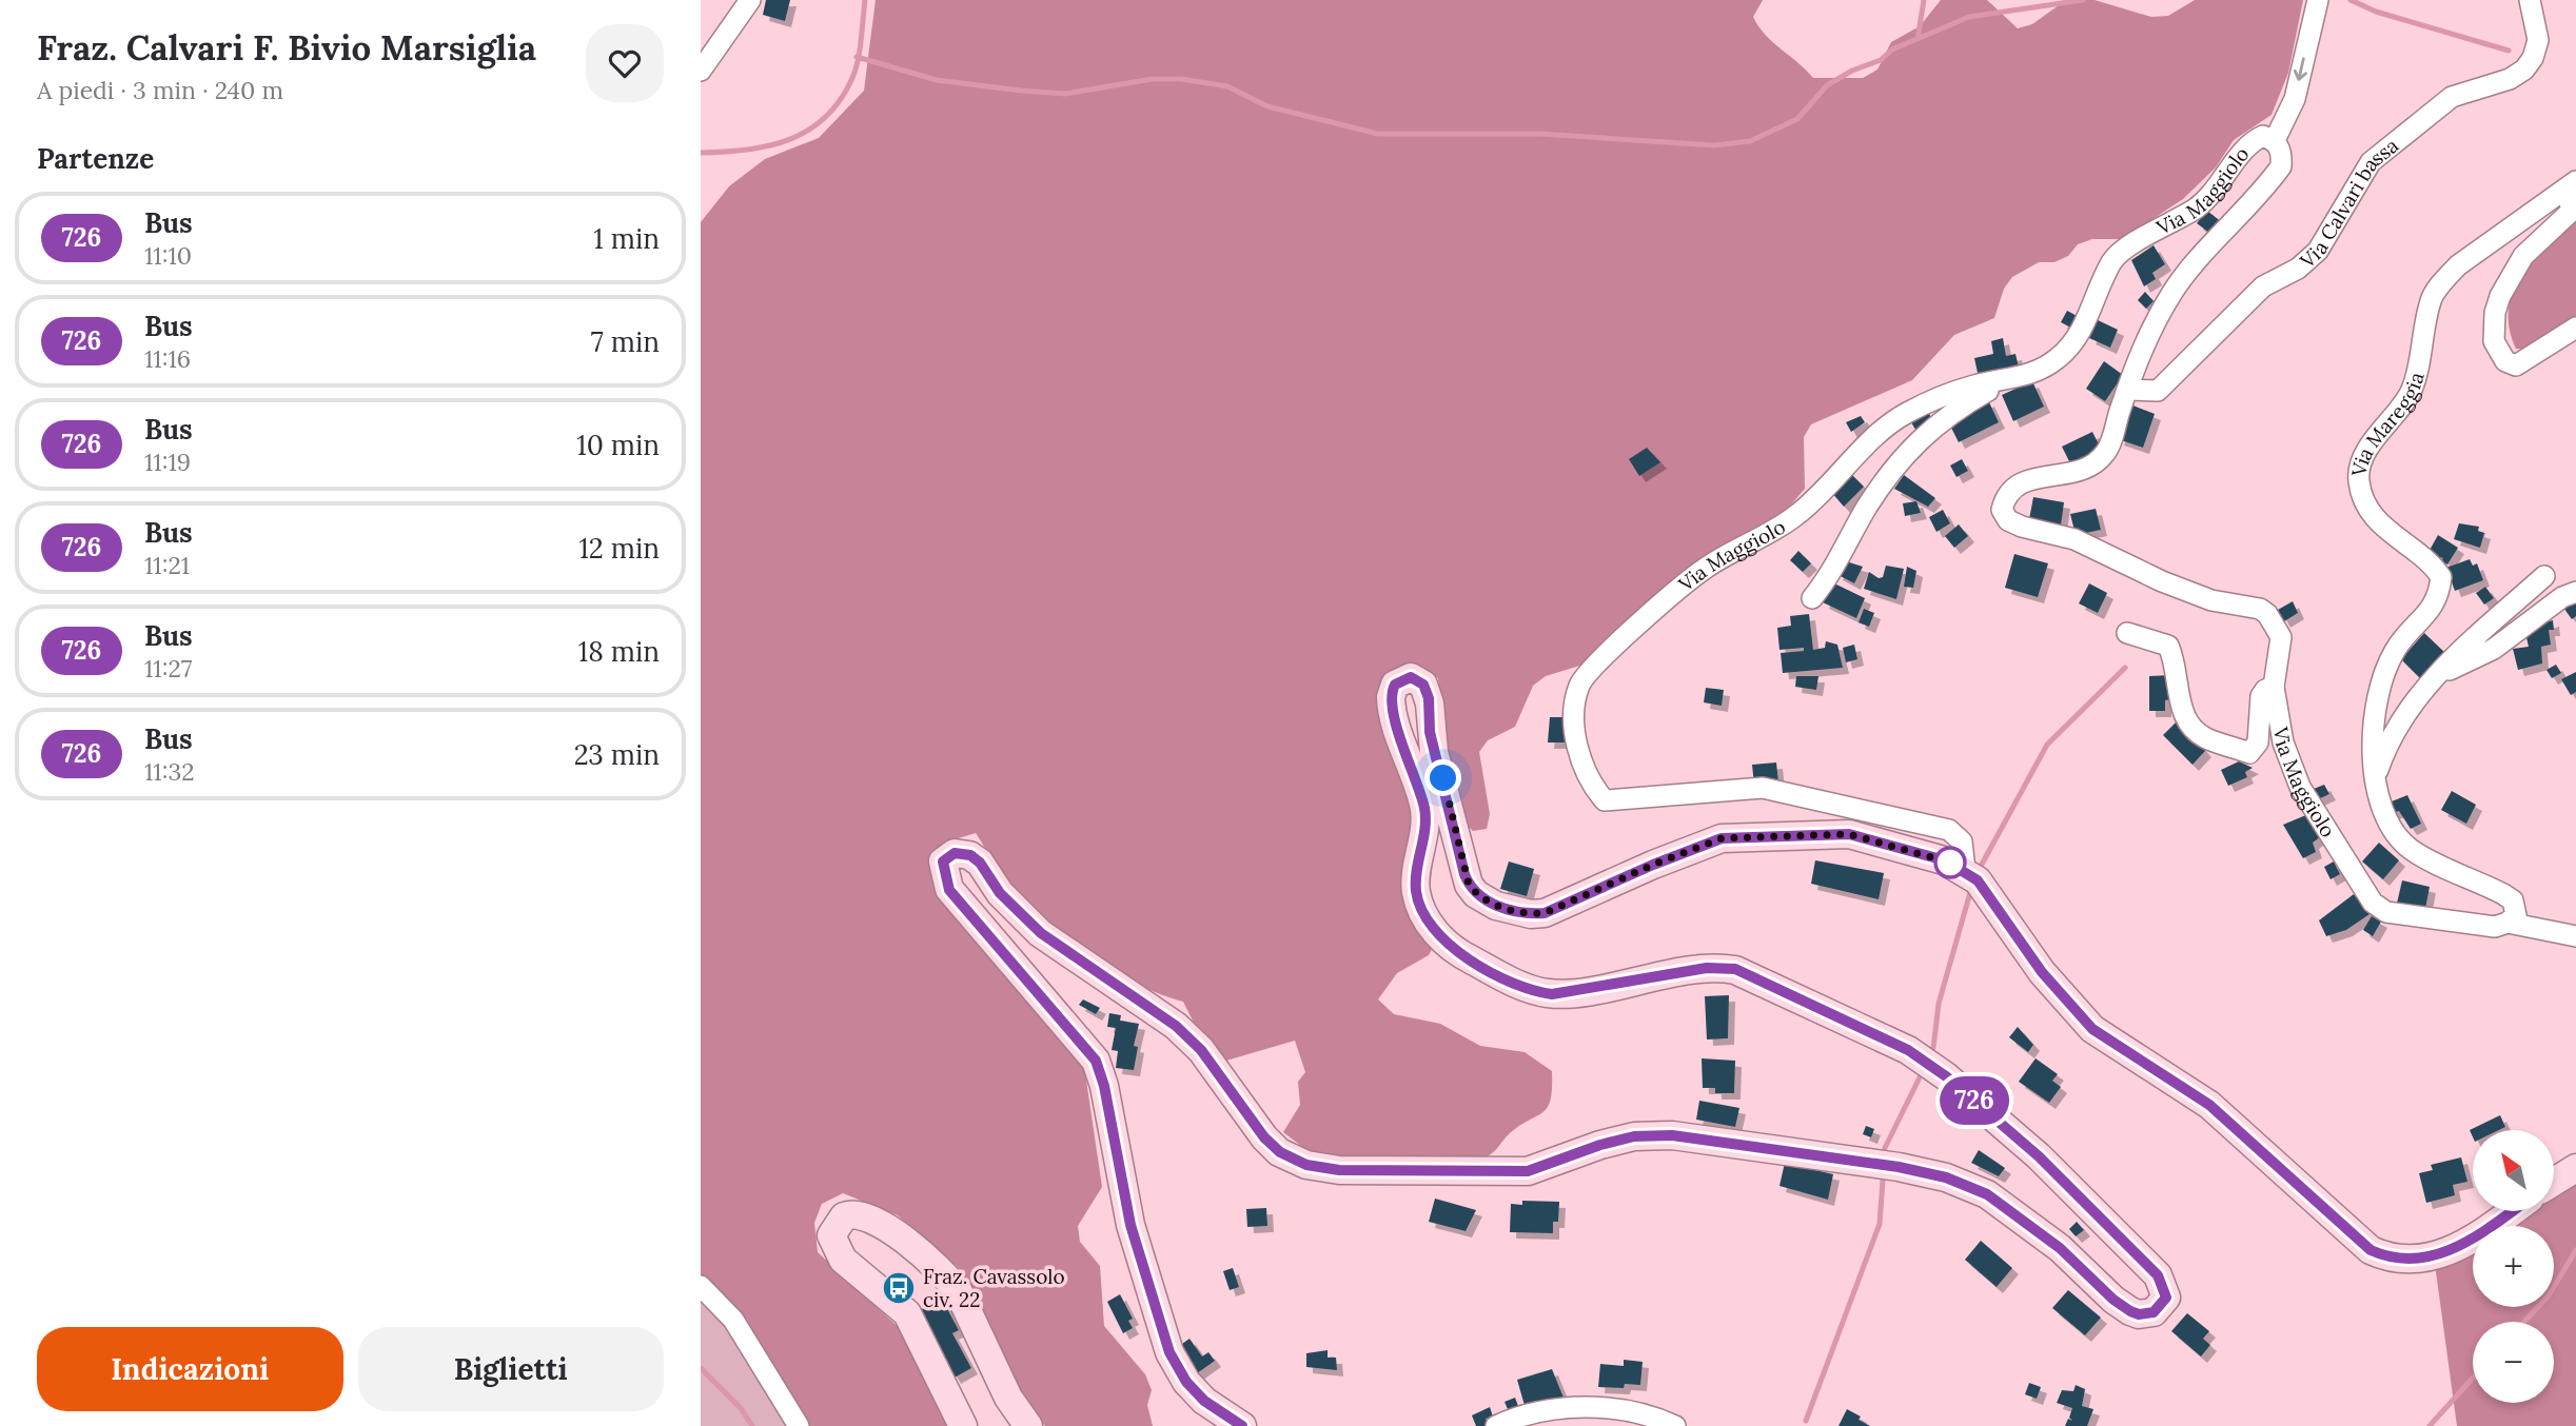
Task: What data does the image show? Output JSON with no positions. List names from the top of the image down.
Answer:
{
  "streets": {
    "street": ["Via Maggiolo", "Via Calvari bassa", "Via Mareggia"]
  },
  "crossings": [
    ["Via Maggiolo", "Via Calvari bassa"],
    ["Via Maggiolo", "Via Mareggia"]
  ],
  "places": {
    "bus stop": ["Fraz. Cavassolo civ. 22"]
  },
  "lines": ["bus line 726"],
  "north": "top left",
  "page": {
    "heading": [
      ["Fraz. Calvari F. Bivio Marsiglia", "A piedi · 3 min · 240 m"],
      "Partenze"
    ],
    "on_map": "726",
    "list": [
      {
        "mark": "726",
        "name": "Bus",
        "note": "11:10",
        "value": "1 min"
      },
      {
        "mark": "726",
        "name": "Bus",
        "note": "11:16",
        "value": "7 min"
      },
      {
        "mark": "726",
        "name": "Bus",
        "note": "11:19",
        "value": "10 min"
      },
      {
        "mark": "726",
        "name": "Bus",
        "note": "11:21",
        "value": "12 min"
      },
      {
        "mark": "726",
        "name": "Bus",
        "note": "11:27",
        "value": "18 min"
      },
      {
        "mark": "726",
        "name": "Bus",
        "note": "11:32",
        "value": "23 min"
      }
    ],
    "map_buttons": ["+", "−"],
    "buttons": ["Indicazioni", "Biglietti"]
  }
}
